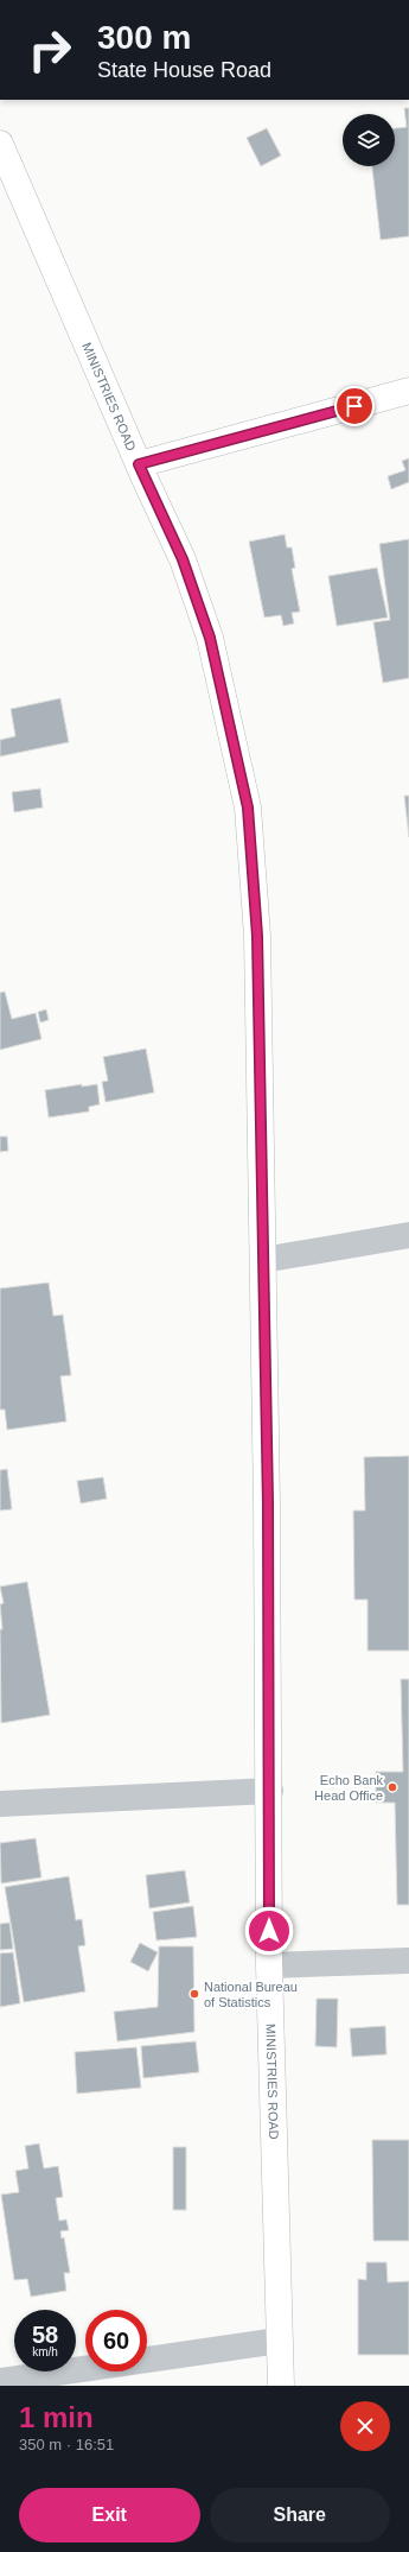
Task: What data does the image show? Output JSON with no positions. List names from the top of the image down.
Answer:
{
  "streets": {
    "main road": ["MINISTRIES ROAD"]
  },
  "places": ["Echo Bank Head Office", "National Bureau of Statistics"],
  "page": {
    "turn": ["300 m", "State House Road"],
    "speed": "58 km/h",
    "limit": "60",
    "heading": ["1 min", "350 m · 16:51"],
    "buttons": ["Exit", "Share"]
  }
}
